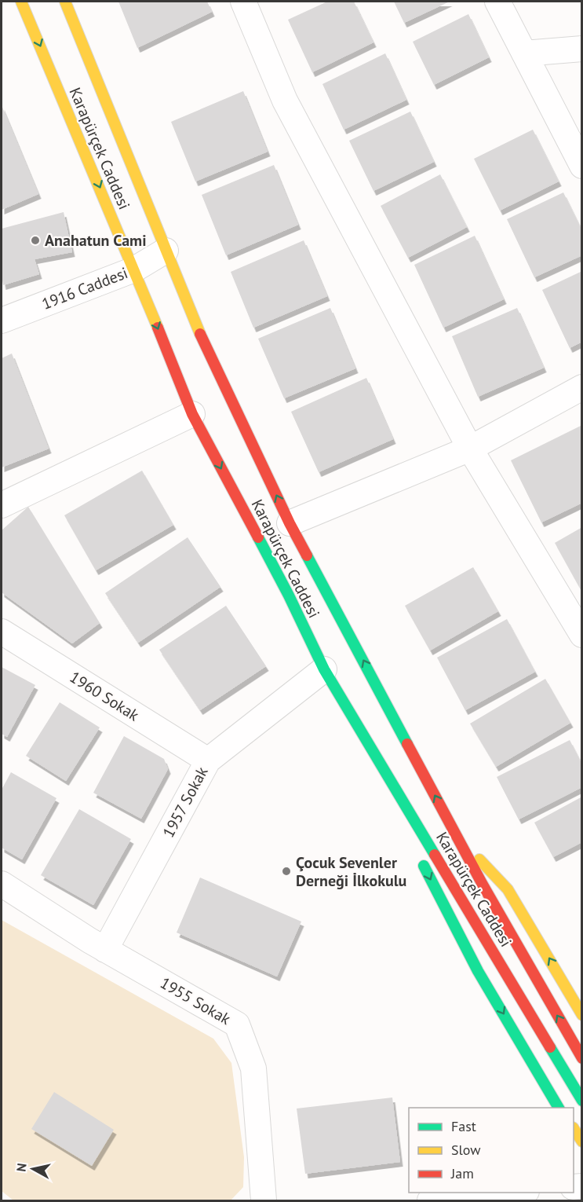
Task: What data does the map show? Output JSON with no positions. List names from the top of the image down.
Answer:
{
  "streets": {
    "main road": ["Karapürçek Caddesi"],
    "street": [
      "1916 Caddesi",
      "1960 Sokak",
      "1957 Sokak",
      "1955 Sokak"
    ]
  },
  "crossings": [
    ["Karapürçek Caddesi", "1916 Caddesi"],
    ["Karapürçek Caddesi", "1957 Sokak"],
    ["1960 Sokak", "1957 Sokak"],
    ["1957 Sokak", "1955 Sokak"]
  ],
  "places": ["Anahatun Cami", "Çocuk Sevenler Derneği İlkokulu"],
  "legend": ["Fast", "Slow", "Jam"],
  "north": "left"
}
